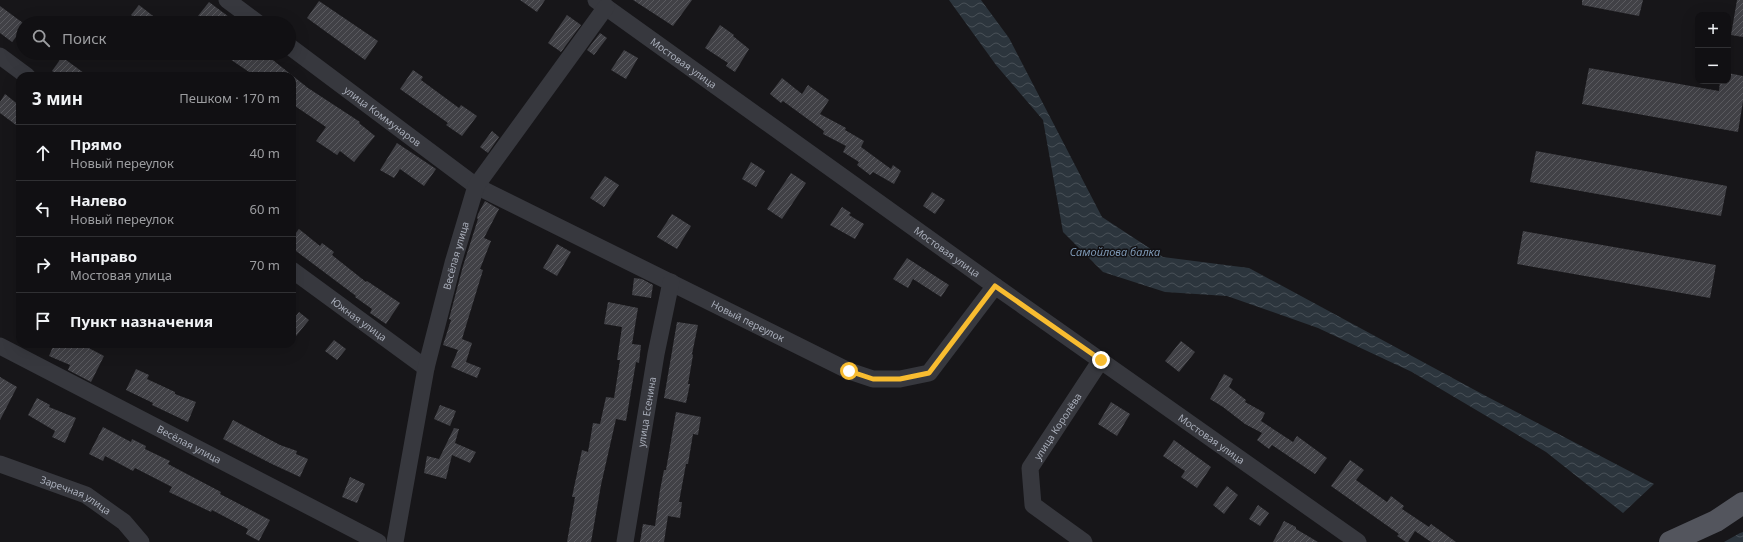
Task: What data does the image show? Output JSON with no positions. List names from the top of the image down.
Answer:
{
  "streets": {
    "street": [
      "Мостовая улица",
      "улица Коммунаров",
      "Весёлая улица",
      "Южная улица",
      "Новый переулок",
      "улица Есенина",
      "улица Королёва",
      "Заречная улица"
    ]
  },
  "crossings": [
    ["Мостовая улица", "Весёлая улица"],
    ["Мостовая улица", "Новый переулок"],
    ["Мостовая улица", "улица Королёва"],
    ["улица Коммунаров", "Весёлая улица"],
    ["улица Коммунаров", "Новый переулок"],
    ["Весёлая улица", "Южная улица"],
    ["Весёлая улица", "Новый переулок"],
    ["Новый переулок", "улица Есенина"]
  ],
  "water": ["Самойлова балка"],
  "page": {
    "map_buttons": ["+", "−"],
    "search": "Поиск",
    "heading": ["3 мин", "Пешком · 170 m"],
    "list": [
      ["Прямо", "Новый переулок", "40 m"],
      ["Налево", "Новый переулок", "60 m"],
      ["Направо", "Мостовая улица", "70 m"],
      "Пункт назначения"
    ]
  }
}
